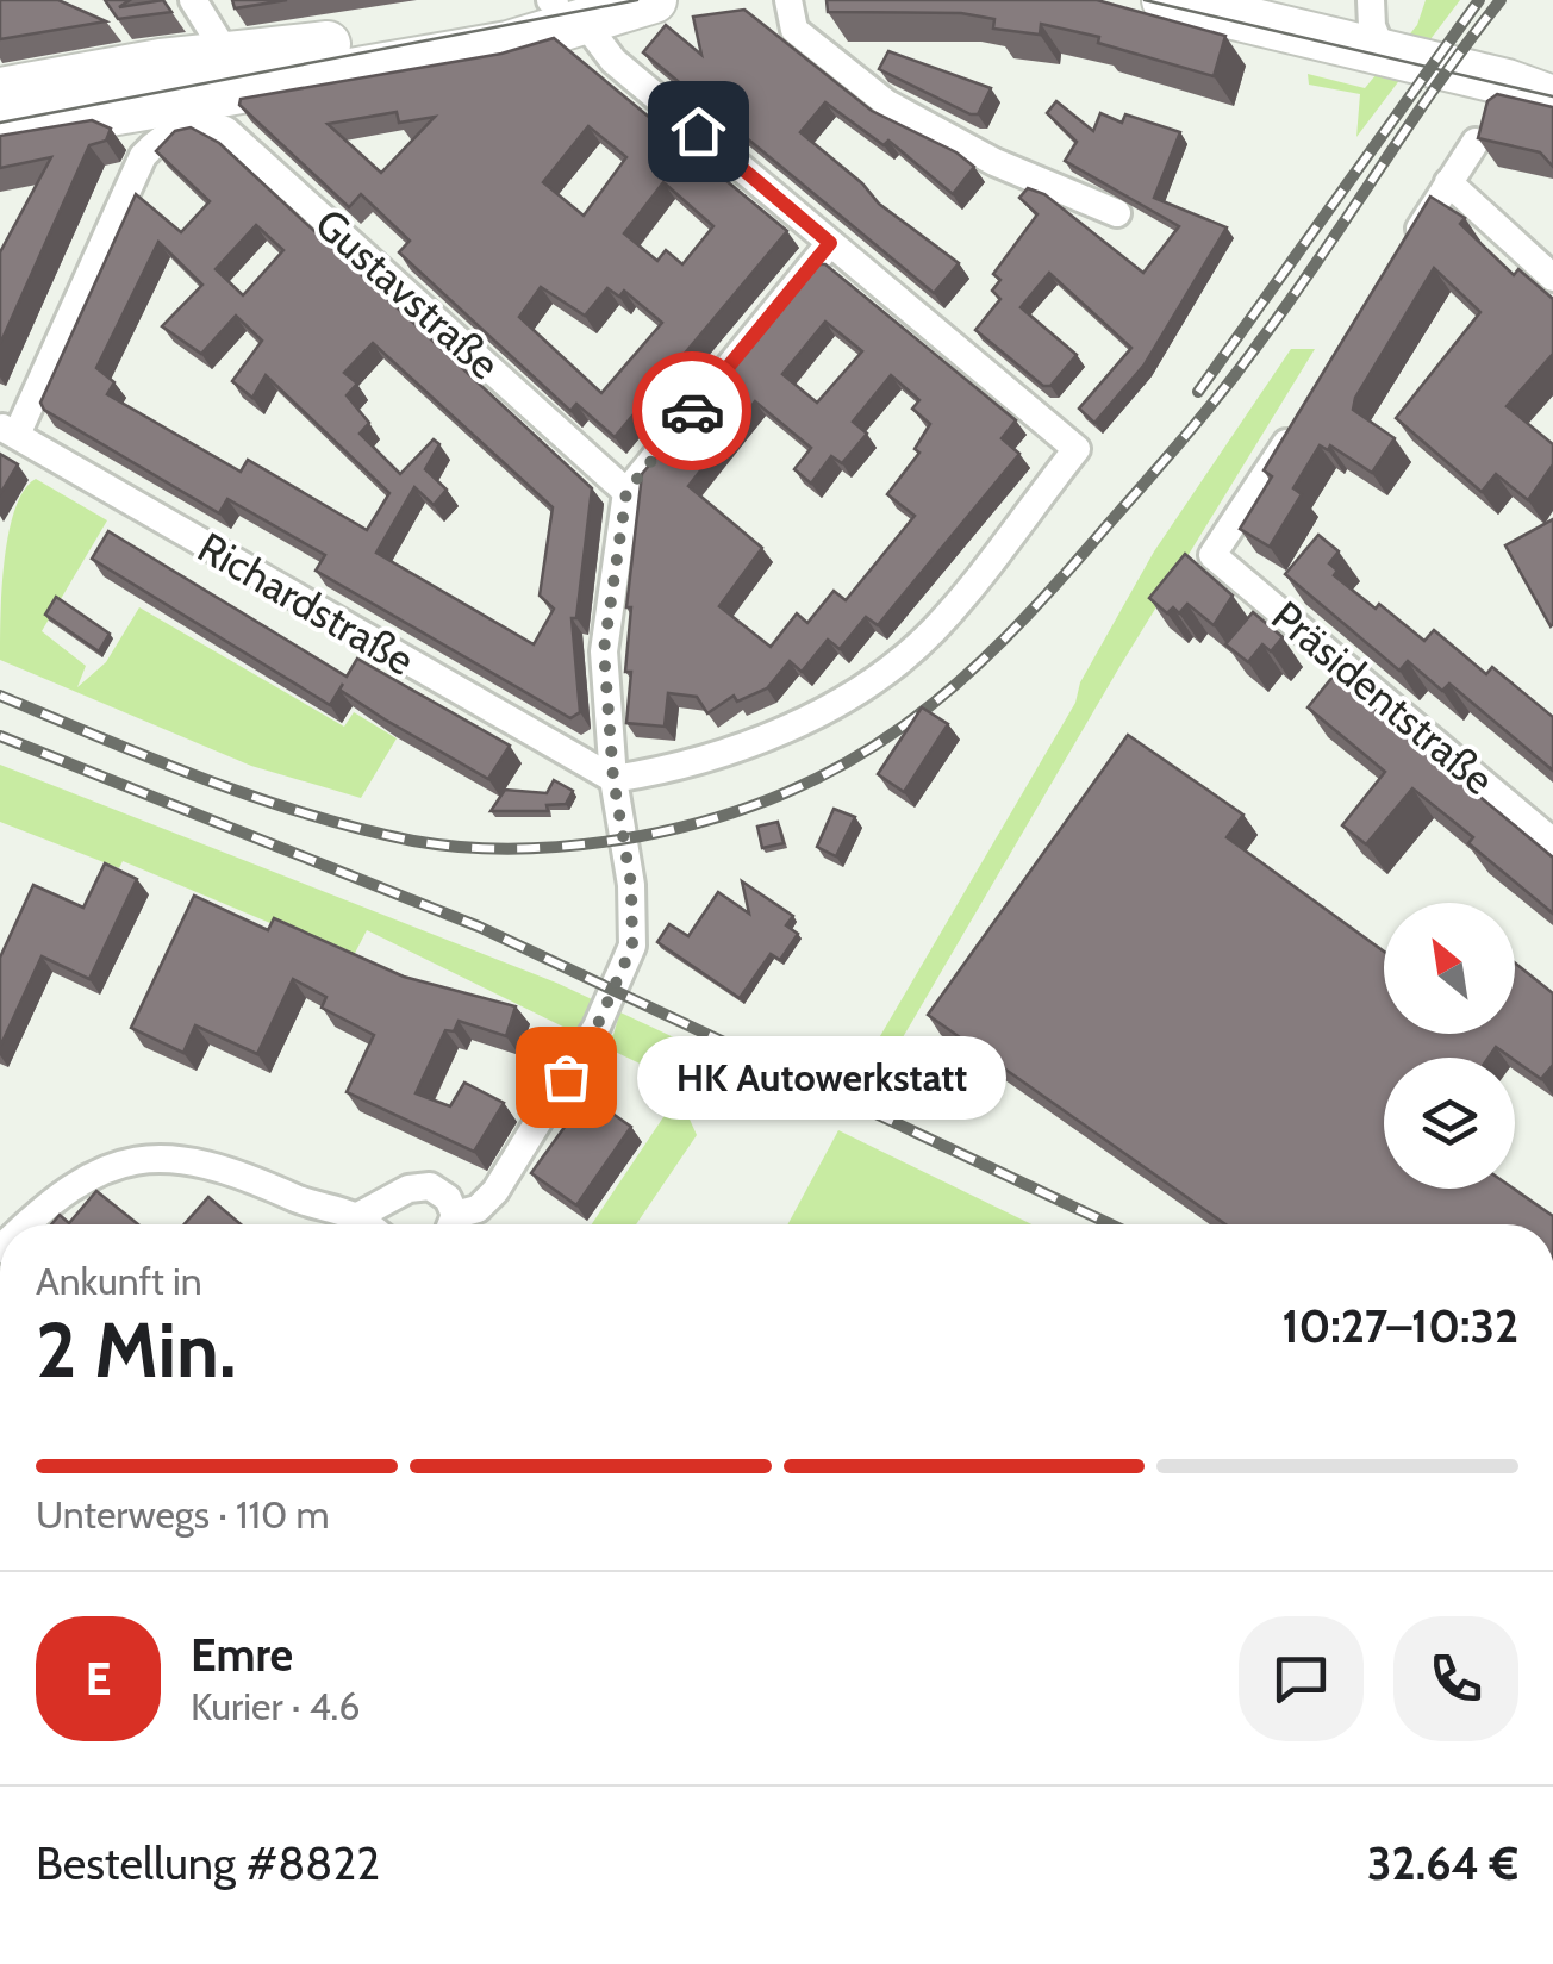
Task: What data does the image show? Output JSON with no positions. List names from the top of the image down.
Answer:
{
  "streets": {
    "street": ["Gustavstraße", "Richardstraße", "Präsidentstraße"]
  },
  "crossings": [
    ["Gustavstraße", "Richardstraße"]
  ],
  "places": ["HK Autowerkstatt"],
  "north": "top left",
  "page": {
    "bubble": "HK Autowerkstatt",
    "heading": ["2 Min.", "Ankunft in", "10:27–10:32"],
    "panel": [
      "Emre",
      "Kurier · 4.6",
      "Bestellung #8822",
      "32.64 €"
    ],
    "bar": "Unterwegs · 110 m",
    "round": "E"
  }
}
